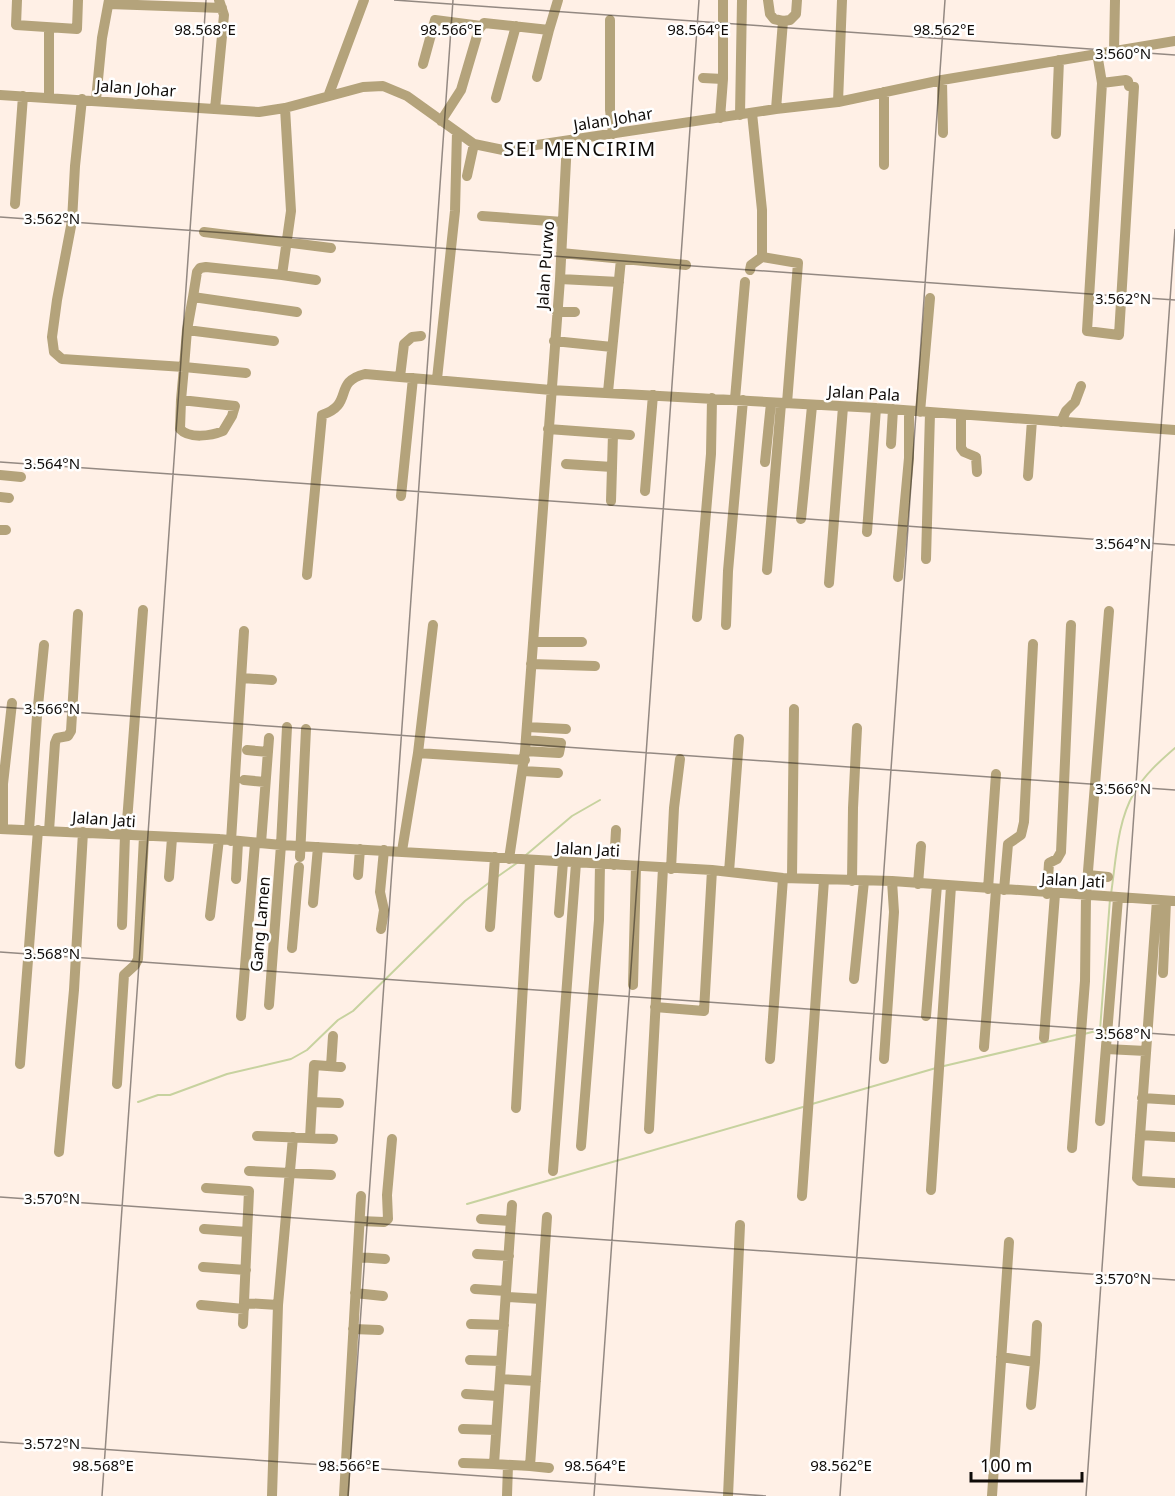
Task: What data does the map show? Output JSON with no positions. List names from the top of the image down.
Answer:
{
  "streets": {
    "street": [
      "Jalan Johar",
      "Jalan Purwo",
      "Jalan Pala",
      "Jalan Jati",
      "Gang Lamen"
    ]
  },
  "crossings": [
    ["Jalan Johar", "Jalan Purwo"],
    ["Jalan Purwo", "Jalan Pala"],
    ["Jalan Purwo", "Jalan Jati"],
    ["Jalan Jati", "Gang Lamen"]
  ],
  "districts": ["SEI MENCIRIM"],
  "scale_bar": "100 m",
  "coordinates": [
    "98.568°E",
    "98.566°E",
    "98.564°E",
    "98.562°E",
    "3.560°N",
    "3.562°N",
    "3.564°N",
    "3.566°N",
    "3.568°N",
    "3.570°N",
    "3.572°N"
  ]
}
